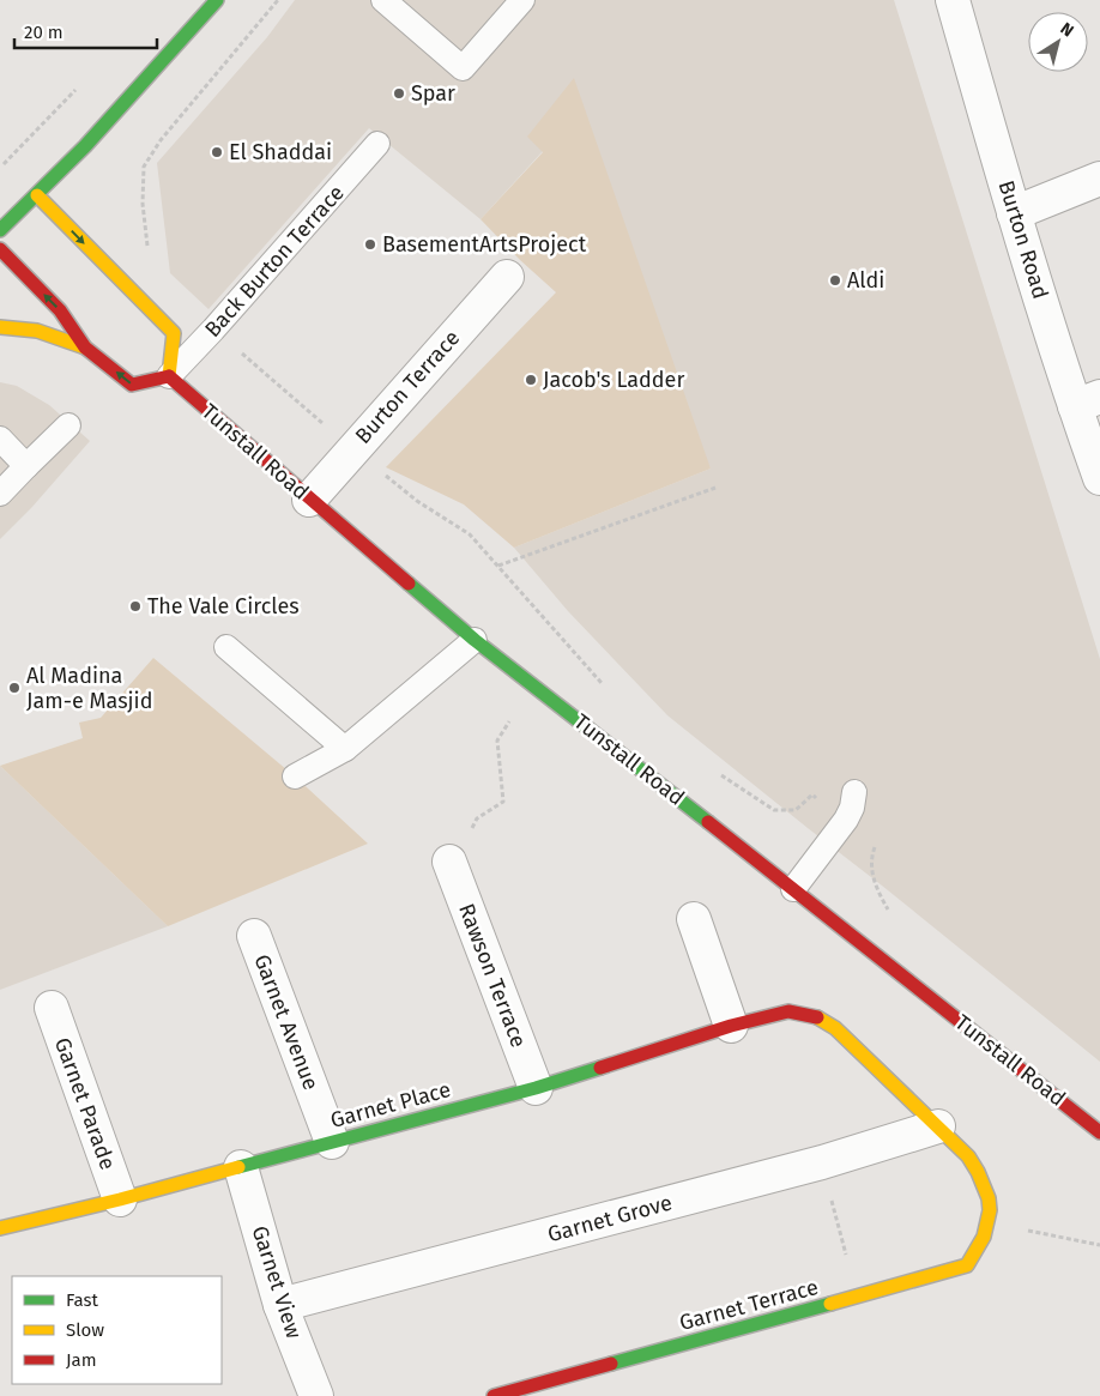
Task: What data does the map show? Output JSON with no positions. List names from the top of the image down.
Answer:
{
  "streets": {
    "street": [
      "Burton Road",
      "Burton Terrace",
      "Tunstall Road",
      "Rawson Terrace",
      "Garnet Avenue",
      "Garnet Parade",
      "Garnet Place",
      "Garnet Grove",
      "Garnet View",
      "Garnet Terrace"
    ],
    "lane": ["Back Burton Terrace"]
  },
  "crossings": [
    ["Back Burton Terrace", "Tunstall Road"],
    ["Burton Terrace", "Tunstall Road"],
    ["Rawson Terrace", "Garnet Place"],
    ["Garnet Avenue", "Garnet Place"],
    ["Garnet Parade", "Garnet Place"],
    ["Garnet Place", "Garnet Grove"],
    ["Garnet Place", "Garnet View"],
    ["Garnet Place", "Garnet Terrace"],
    ["Garnet Grove", "Garnet View"],
    ["Garnet Grove", "Garnet Terrace"]
  ],
  "places": [
    "Spar",
    "El Shaddai",
    "BasementArtsProject",
    "Aldi",
    "Jacob's Ladder",
    "The Vale Circles",
    "Al Madina Jam-e Masjid"
  ],
  "legend": ["Fast", "Slow", "Jam"],
  "scale_bar": "20 m",
  "north": "top right"
}
